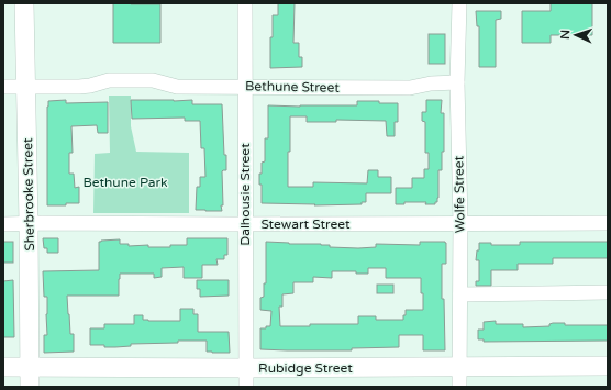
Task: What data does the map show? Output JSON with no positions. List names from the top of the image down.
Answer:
{
  "streets": {
    "main road": ["Sherbrooke Street", "Rubidge Street"],
    "street": [
      "Bethune Street",
      "Dalhousie Street",
      "Wolfe Street",
      "Stewart Street"
    ]
  },
  "crossings": [
    ["Bethune Street", "Sherbrooke Street"],
    ["Bethune Street", "Dalhousie Street"],
    ["Bethune Street", "Wolfe Street"],
    ["Sherbrooke Street", "Stewart Street"],
    ["Sherbrooke Street", "Rubidge Street"],
    ["Dalhousie Street", "Stewart Street"],
    ["Dalhousie Street", "Rubidge Street"],
    ["Wolfe Street", "Stewart Street"],
    ["Wolfe Street", "Rubidge Street"]
  ],
  "parks": ["Bethune Park"],
  "north": "left"
}
